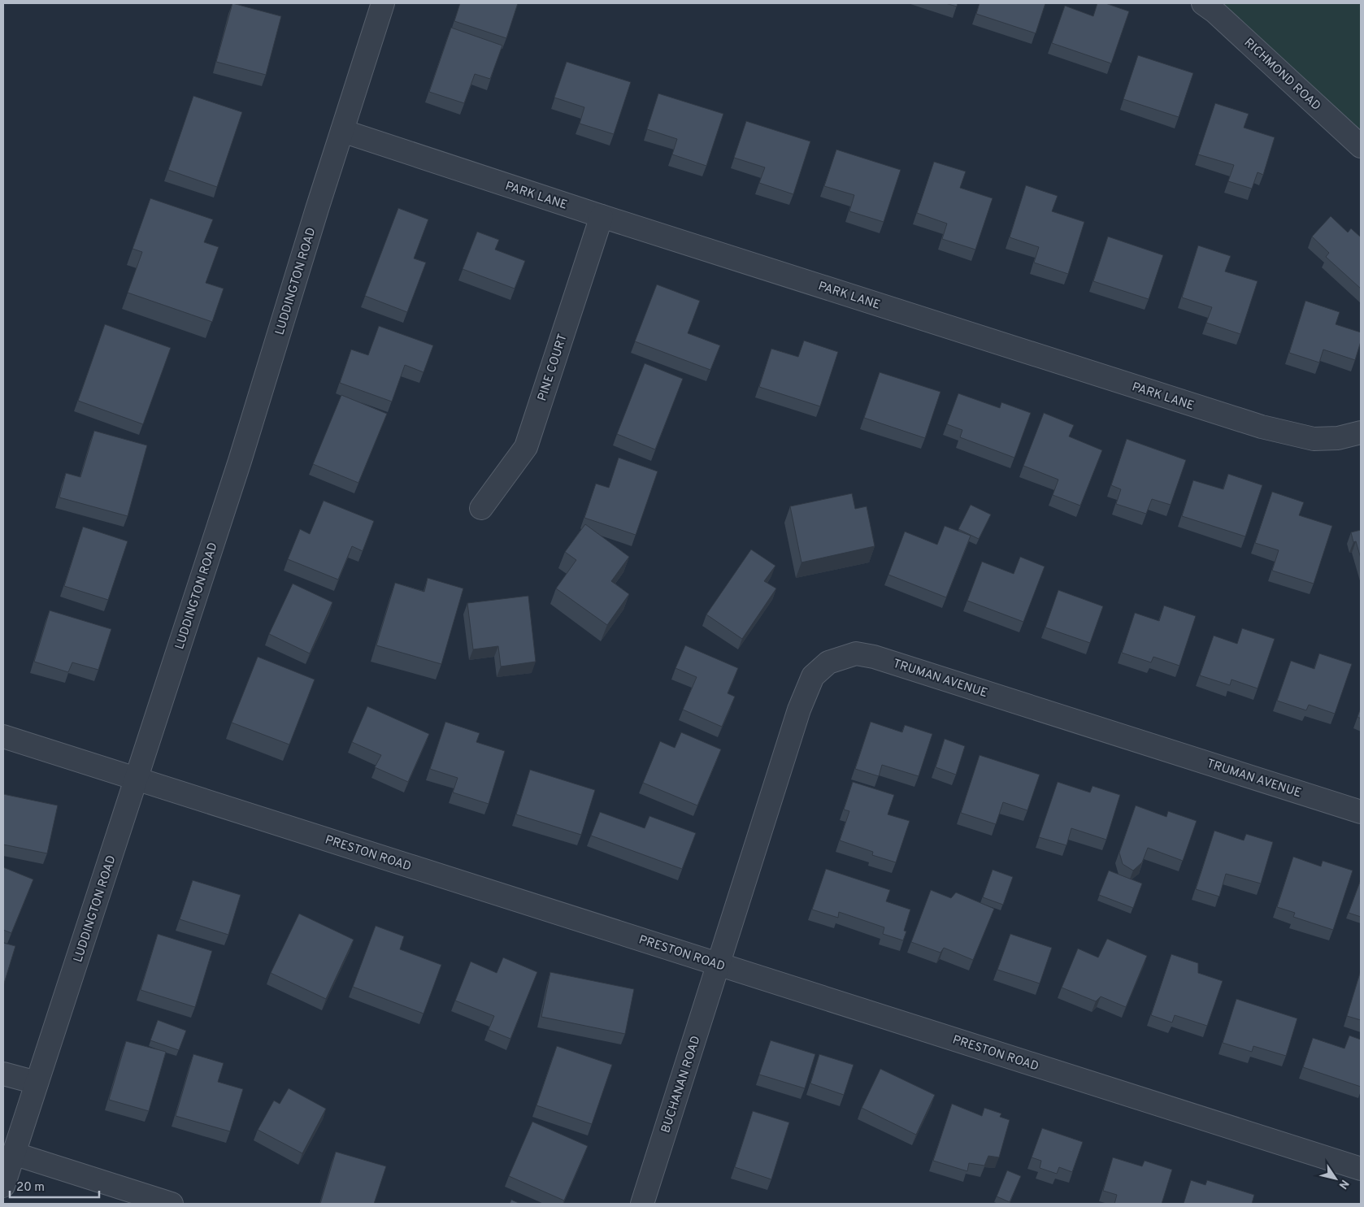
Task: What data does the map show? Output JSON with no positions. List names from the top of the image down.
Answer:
{
  "streets": {
    "street": [
      "RICHMOND ROAD",
      "PARK LANE",
      "LUDDINGTON ROAD",
      "PINE COURT",
      "TRUMAN AVENUE",
      "PRESTON ROAD",
      "BUCHANAN ROAD"
    ]
  },
  "crossings": [
    ["PARK LANE", "LUDDINGTON ROAD"],
    ["PARK LANE", "PINE COURT"],
    ["LUDDINGTON ROAD", "PRESTON ROAD"],
    ["TRUMAN AVENUE", "PRESTON ROAD"],
    ["TRUMAN AVENUE", "BUCHANAN ROAD"],
    ["PRESTON ROAD", "BUCHANAN ROAD"]
  ],
  "scale_bar": "20 m",
  "north": "bottom right"
}
